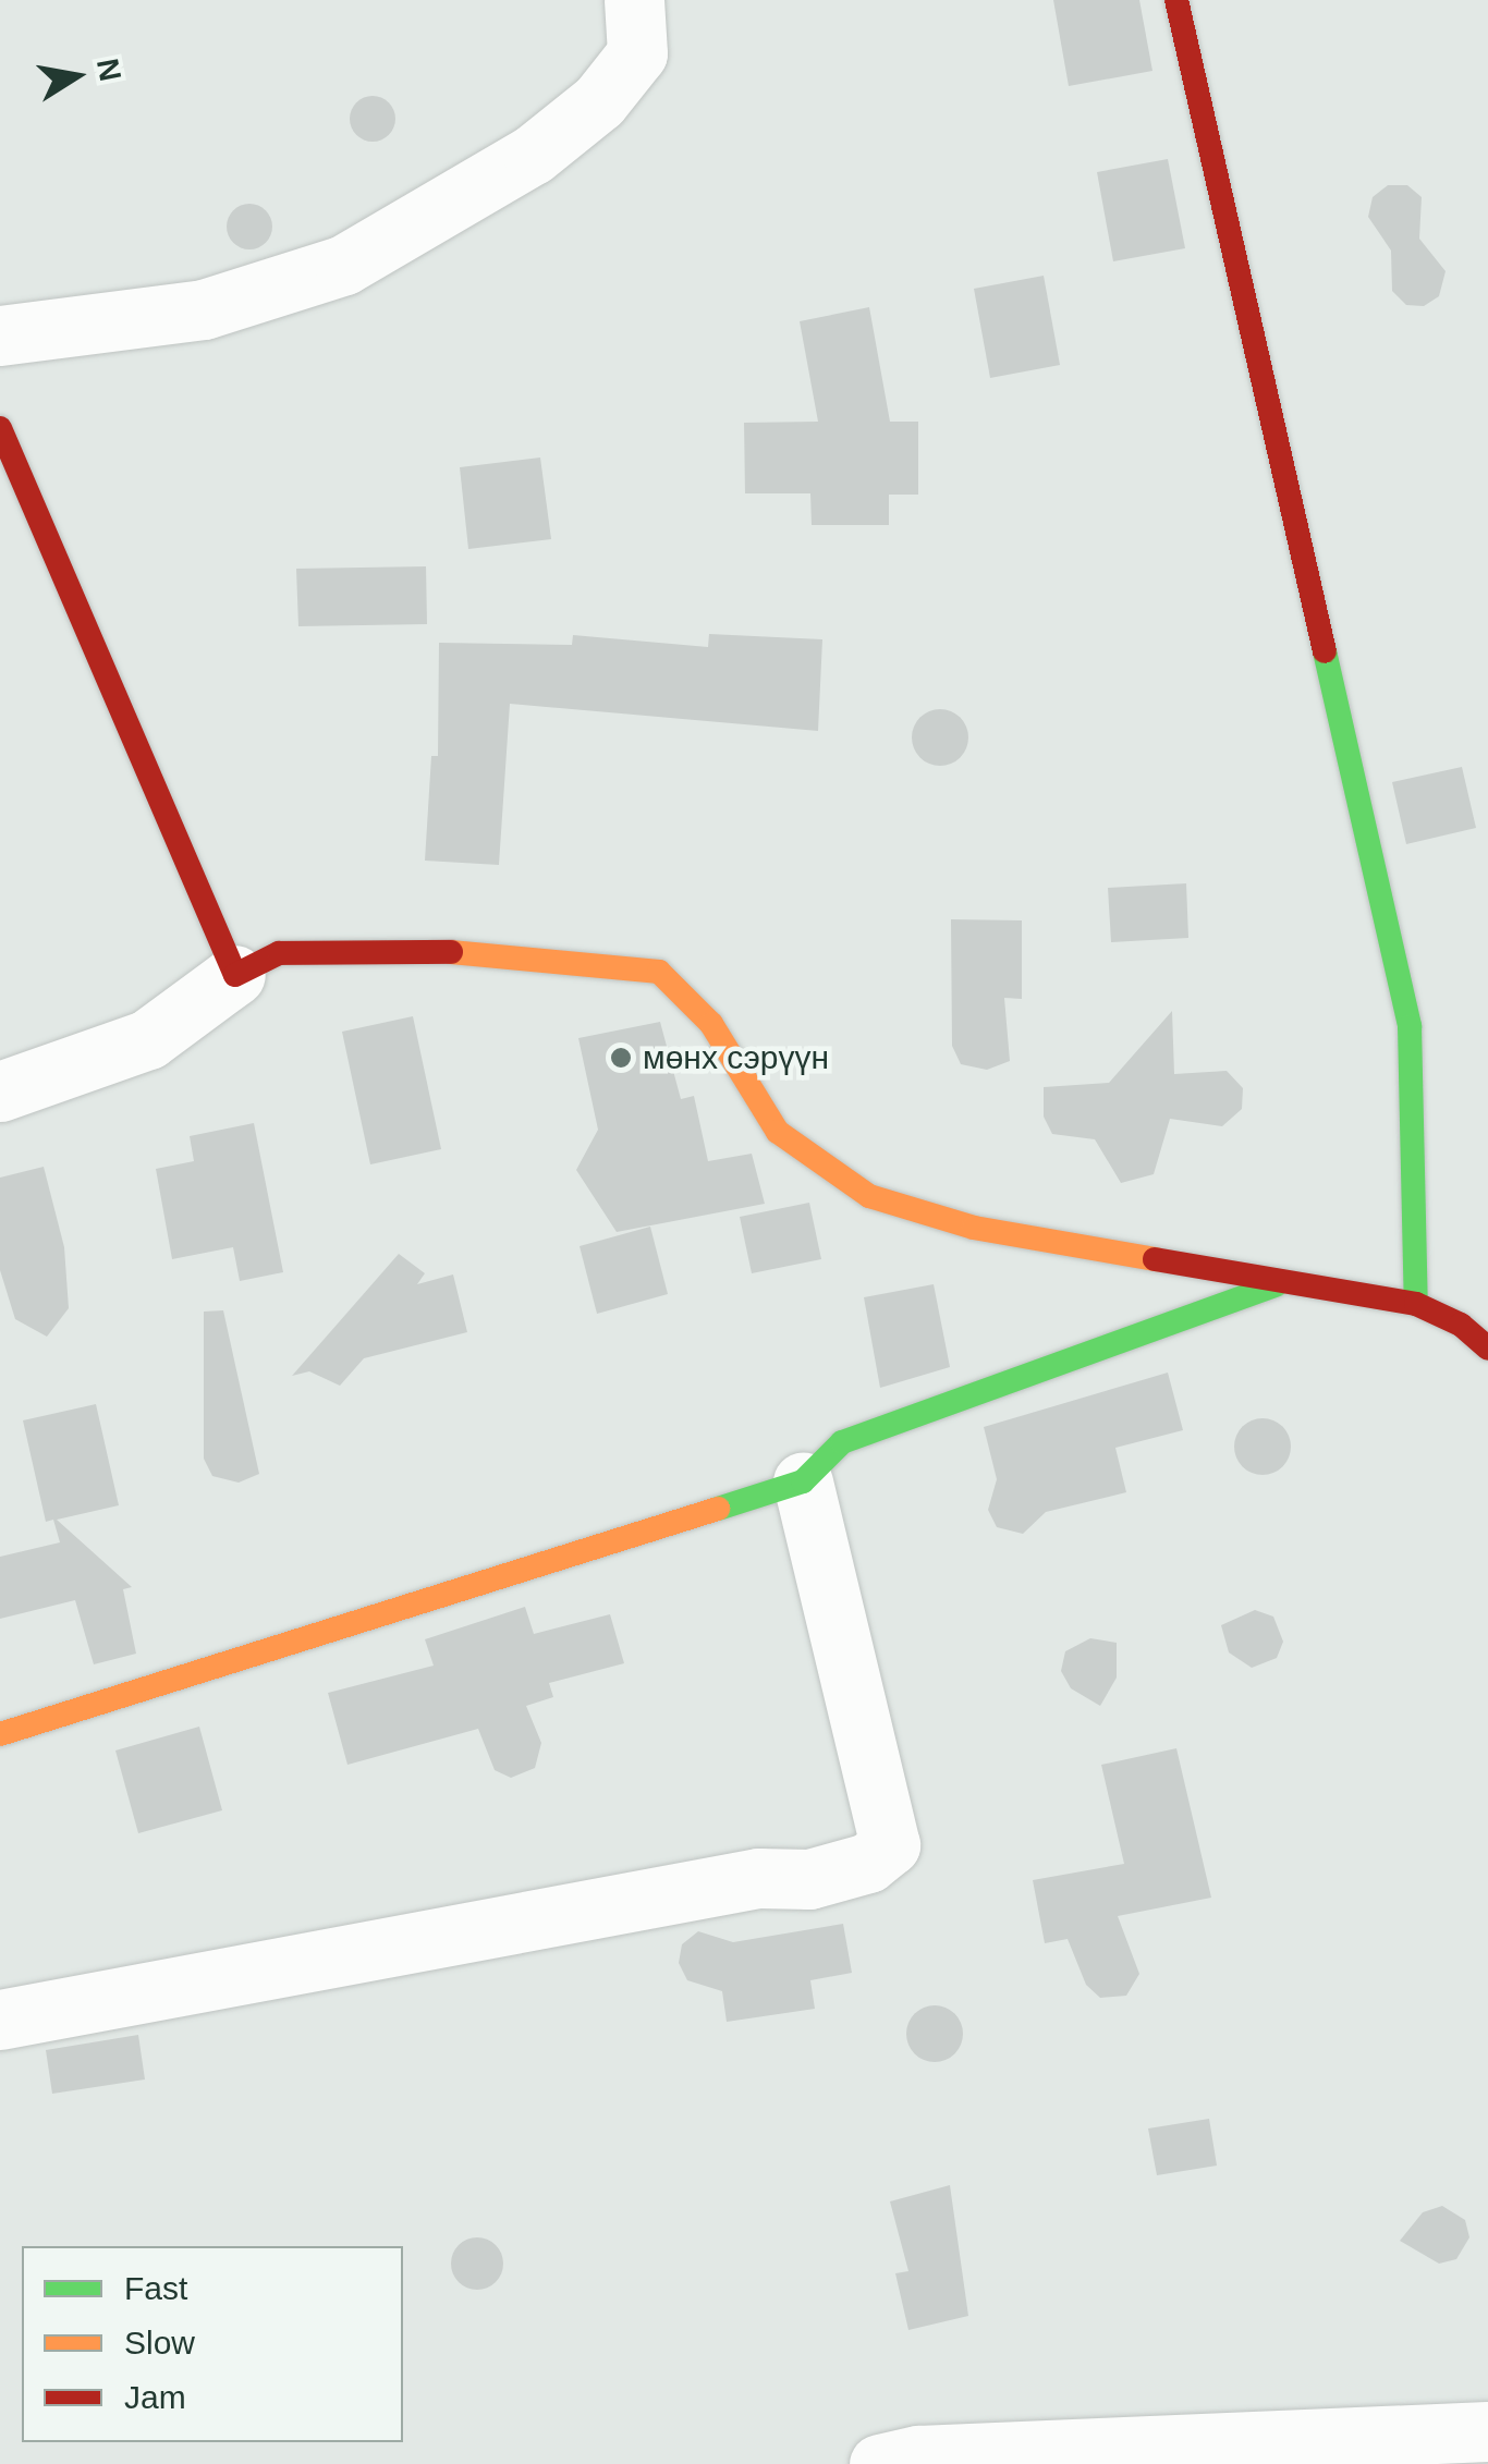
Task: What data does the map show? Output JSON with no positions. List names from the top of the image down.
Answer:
{
  "places": ["мөнх сэрүүн"],
  "legend": ["Fast", "Slow", "Jam"],
  "north": "right"
}
